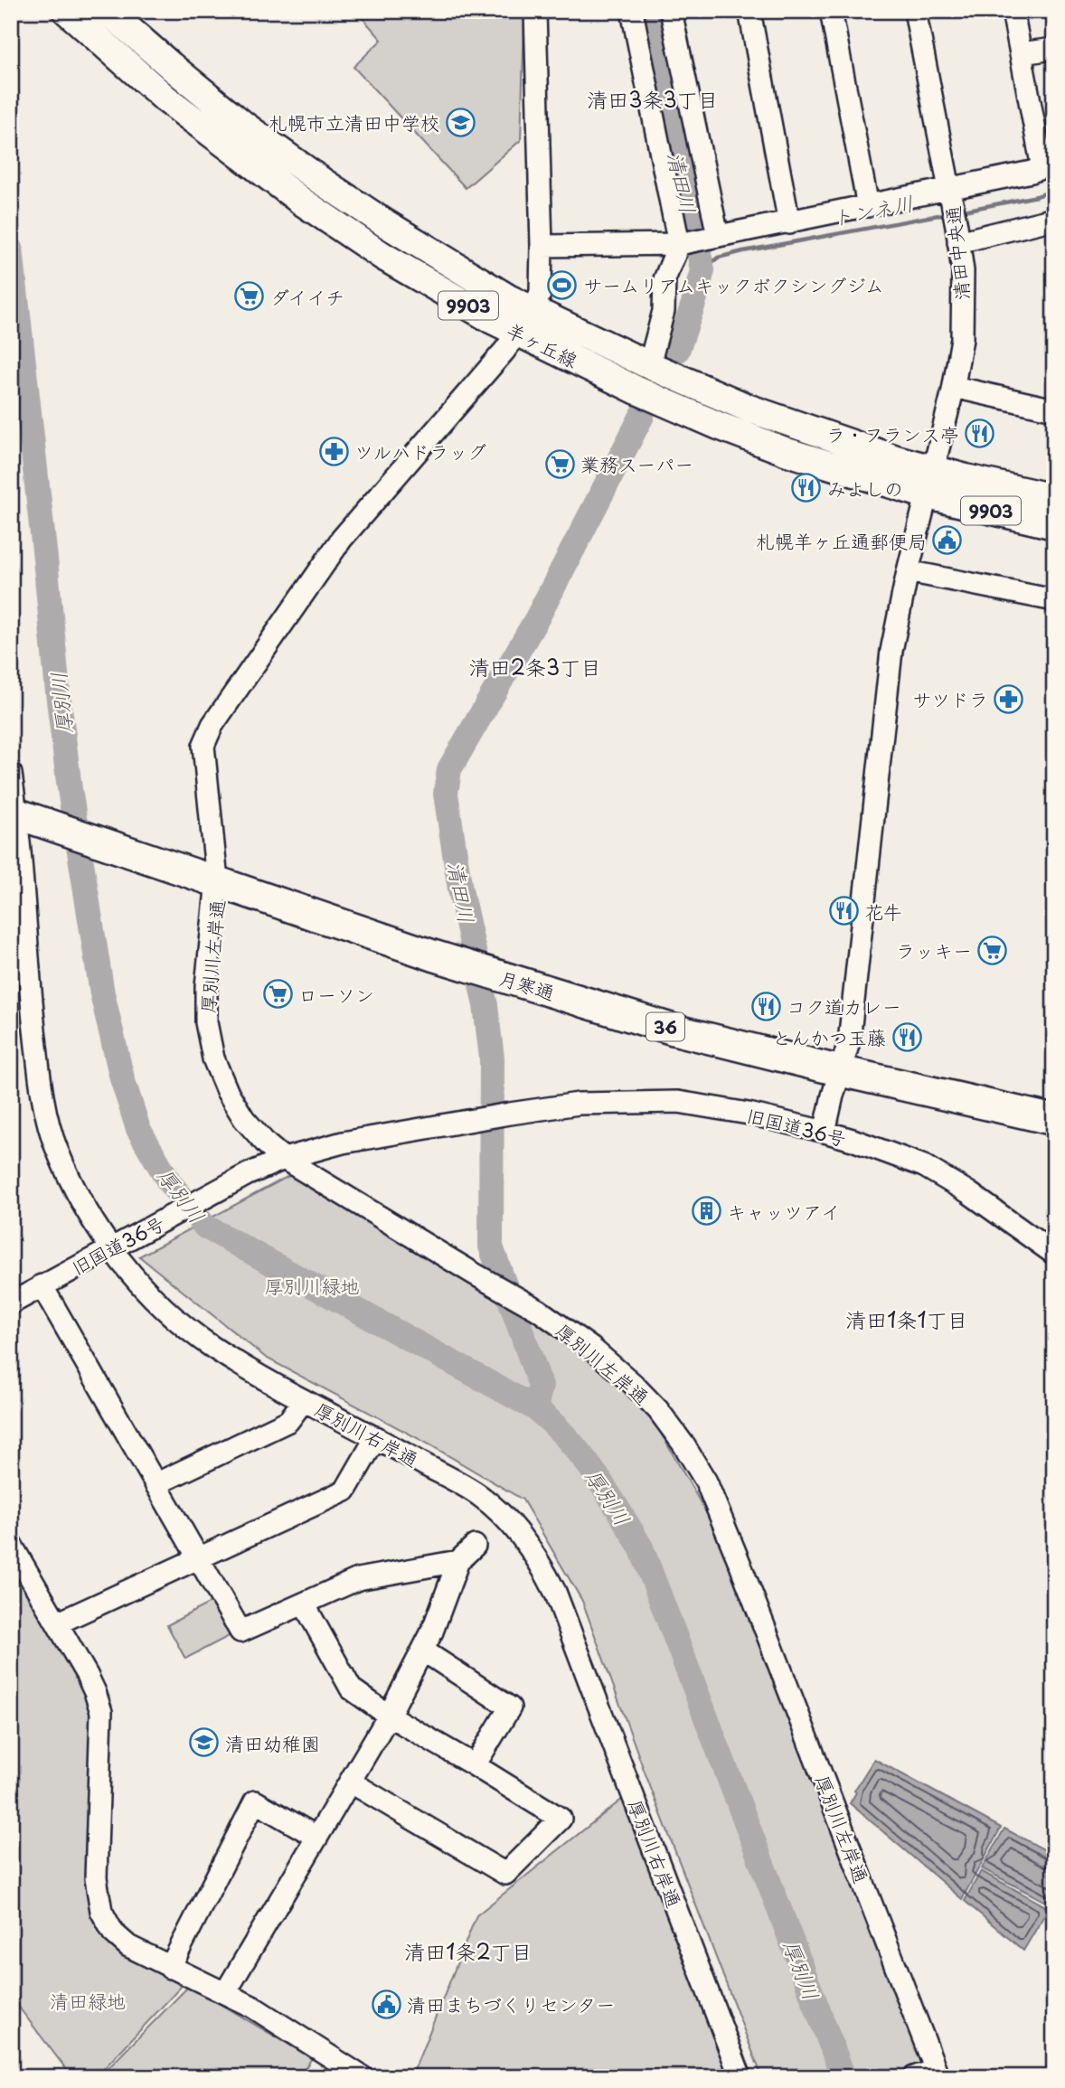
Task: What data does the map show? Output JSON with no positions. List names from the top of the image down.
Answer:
{
  "streets": {
    "highway": ["月寒通", "36"],
    "main road": ["9903", "羊ヶ丘線"],
    "street": [
      "清田中央通",
      "厚別川左岸通",
      "旧国道36号",
      "厚別川右岸通"
    ]
  },
  "crossings": [
    ["清田中央通", "羊ヶ丘線"],
    ["清田中央通", "月寒通"],
    ["清田中央通", "旧国道36号"],
    ["羊ヶ丘線", "厚別川左岸通"],
    ["厚別川左岸通", "月寒通"],
    ["厚別川左岸通", "旧国道36号"],
    ["月寒通", "厚別川右岸通"],
    ["旧国道36号", "厚別川右岸通"]
  ],
  "districts": [
    "清田3条3丁目",
    "清田2条3丁目",
    "清田1条1丁目",
    "清田1条2丁目"
  ],
  "water": ["清田川", "トンネ川", "厚別川"],
  "parks": ["厚別川緑地", "清田緑地"],
  "places": {
    "school or university": ["札幌市立清田中学校", "清田幼稚園"],
    "sports": ["サームリアムキックボクシングジム"],
    "supermarket": [
      "ダイイチ",
      "業務スーパー",
      "ラッキー",
      "ローソン"
    ],
    "restaurant": [
      "ラ・フランス亭",
      "みよしの",
      "花牛",
      "コク道カレー",
      "とんかつ玉藤"
    ],
    "pharmacy": ["ツルハドラッグ", "サツドラ"],
    "public building": ["札幌羊ヶ丘通郵便局", "清田まちづくりセンター"],
    "building": ["キャッツアイ"]
  }
}
